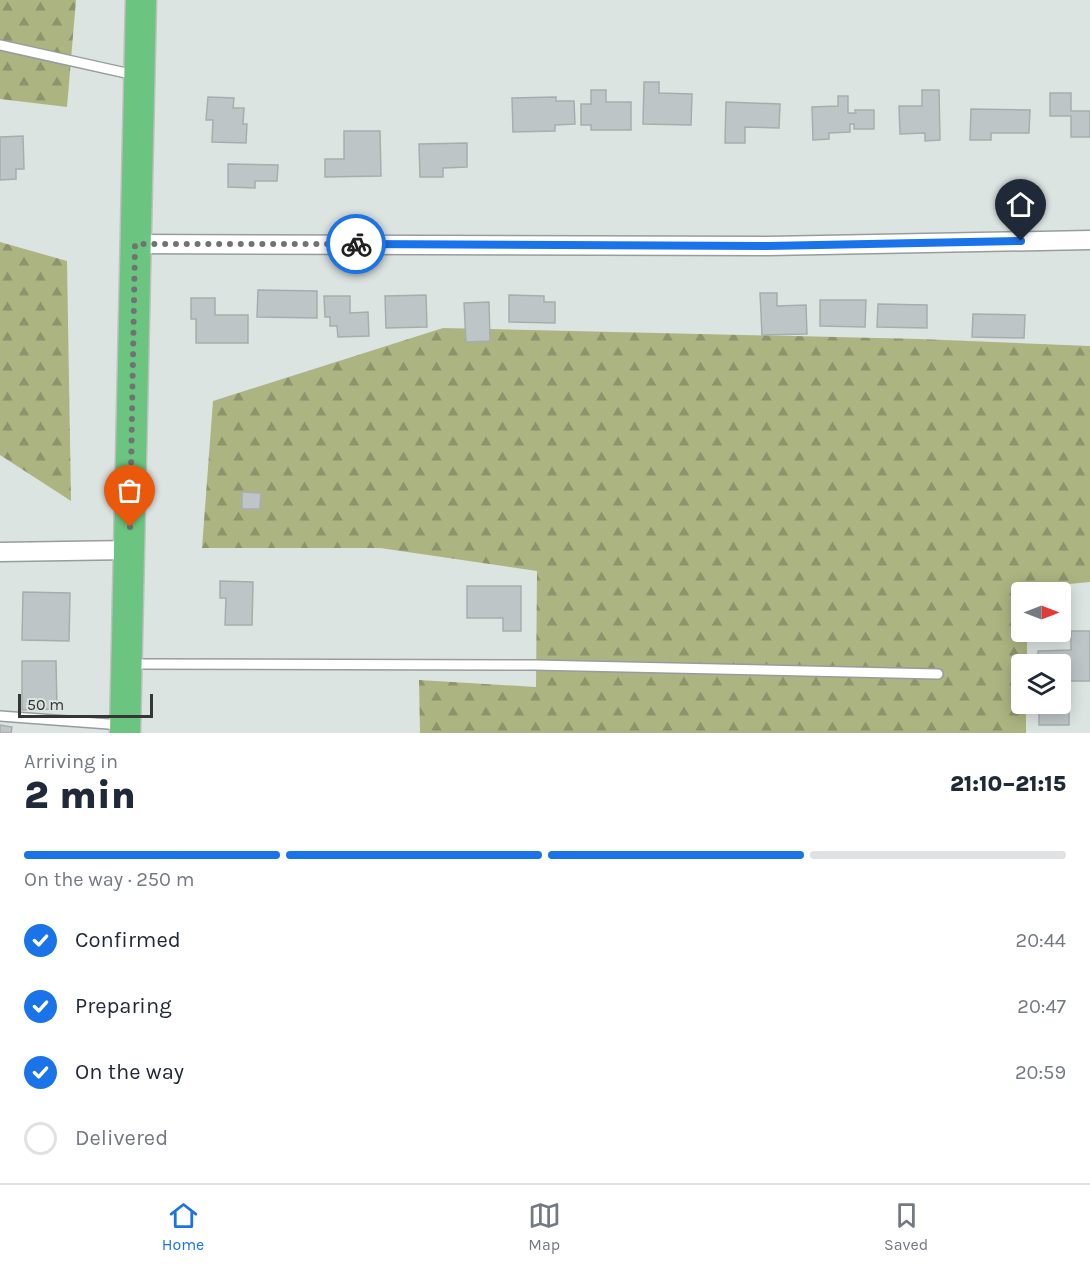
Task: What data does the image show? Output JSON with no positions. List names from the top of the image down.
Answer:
{
  "scale_bar": "50 m",
  "north": "right",
  "page": {
    "scale": "50 m",
    "heading": ["2 min", "Arriving in", "21:10–21:15"],
    "bar": "On the way · 250 m",
    "list": [
      ["Confirmed", "20:44"],
      ["Preparing", "20:47"],
      ["On the way", "20:59"],
      "Delivered"
    ],
    "tabs": ["Home", "Map", "Saved"]
  }
}
